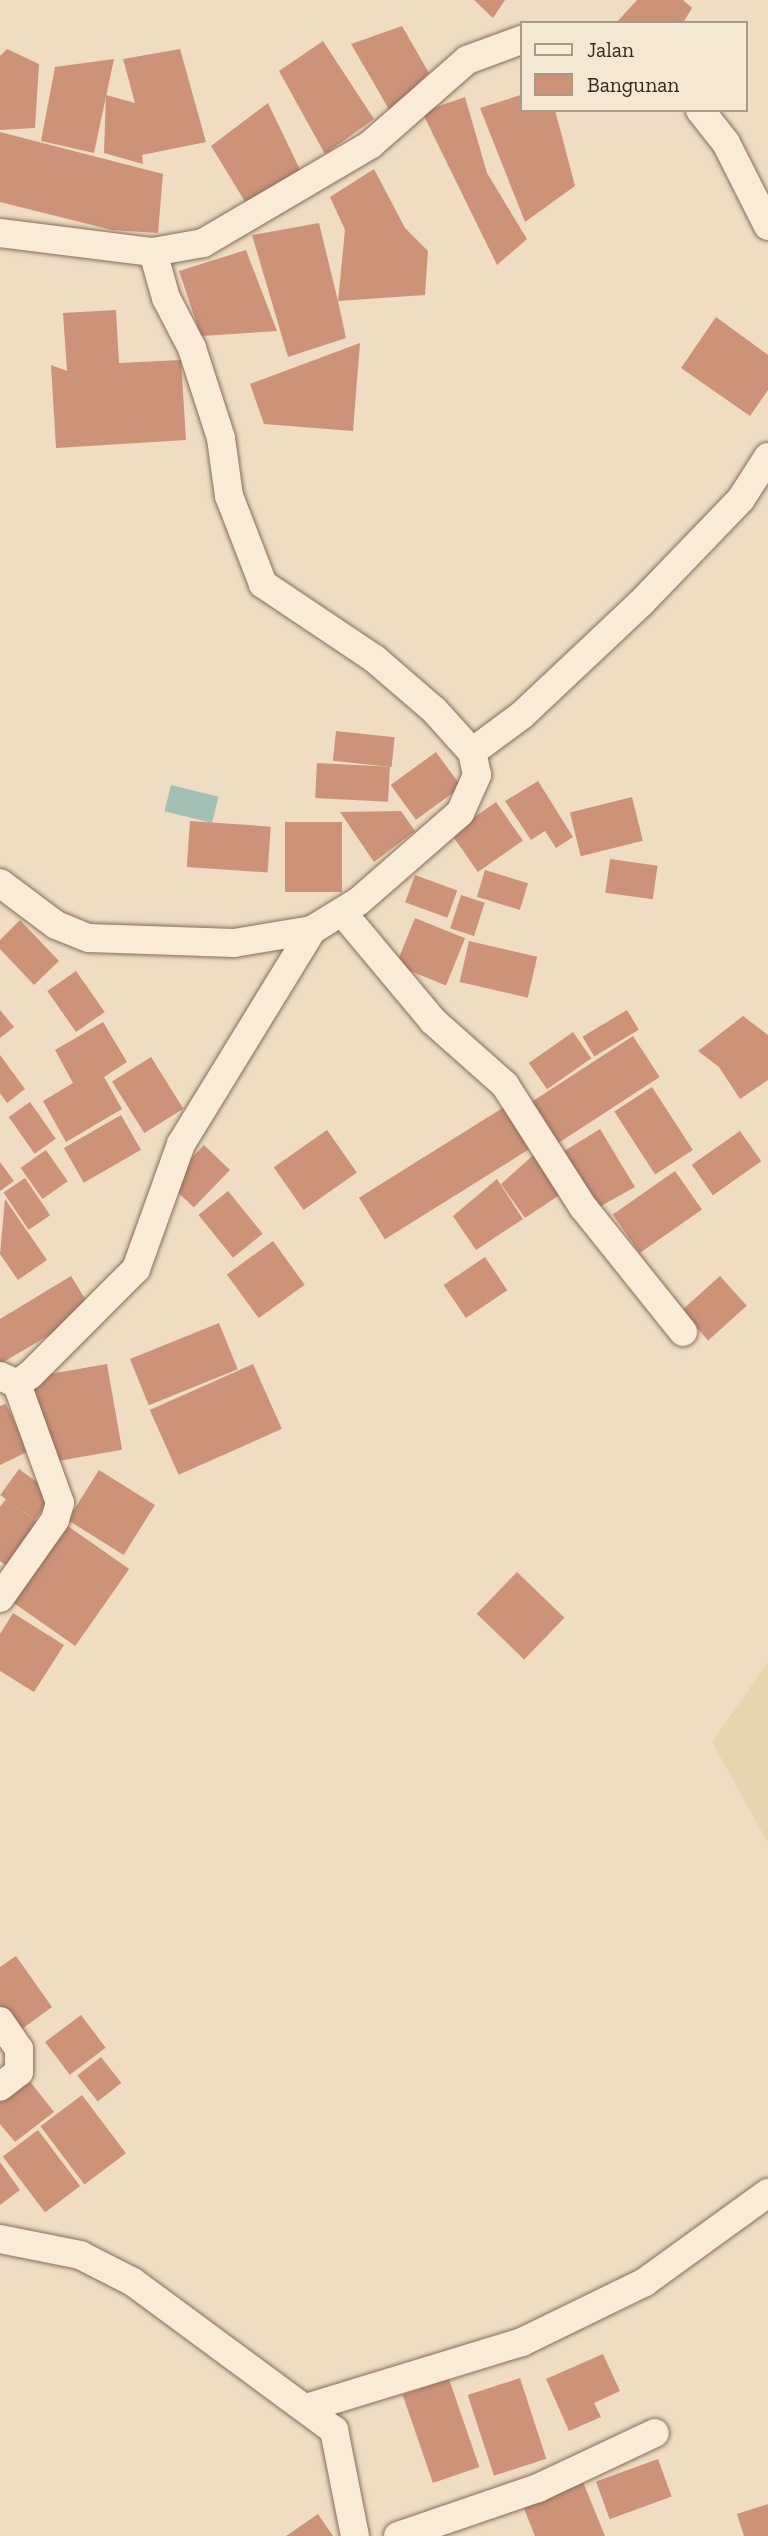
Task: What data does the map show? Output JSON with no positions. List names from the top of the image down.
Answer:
{
  "legend": ["Jalan", "Bangunan"]
}
